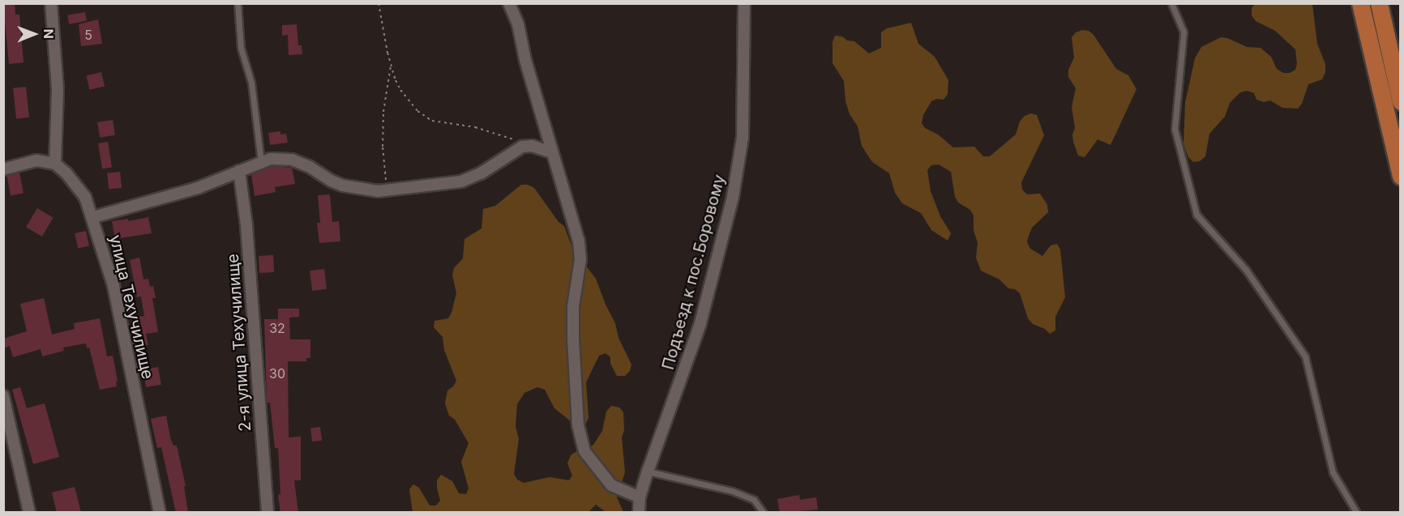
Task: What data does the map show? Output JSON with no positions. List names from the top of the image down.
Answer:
{
  "streets": {
    "street": ["Подъезд к пос.Боровому", "улица Техучилище", "2-я улица Техучилище"]
  },
  "house_numbers": ["5", "32", "30"],
  "north": "right"
}
